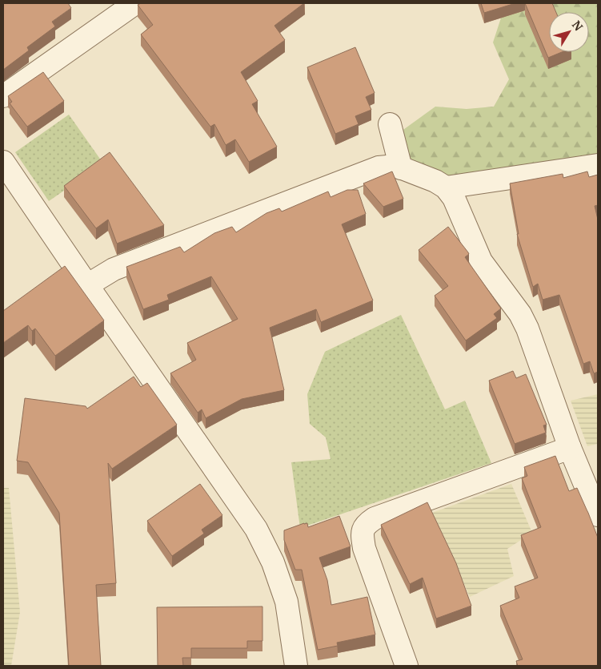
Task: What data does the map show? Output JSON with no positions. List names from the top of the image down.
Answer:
{
  "north": "top right"
}
